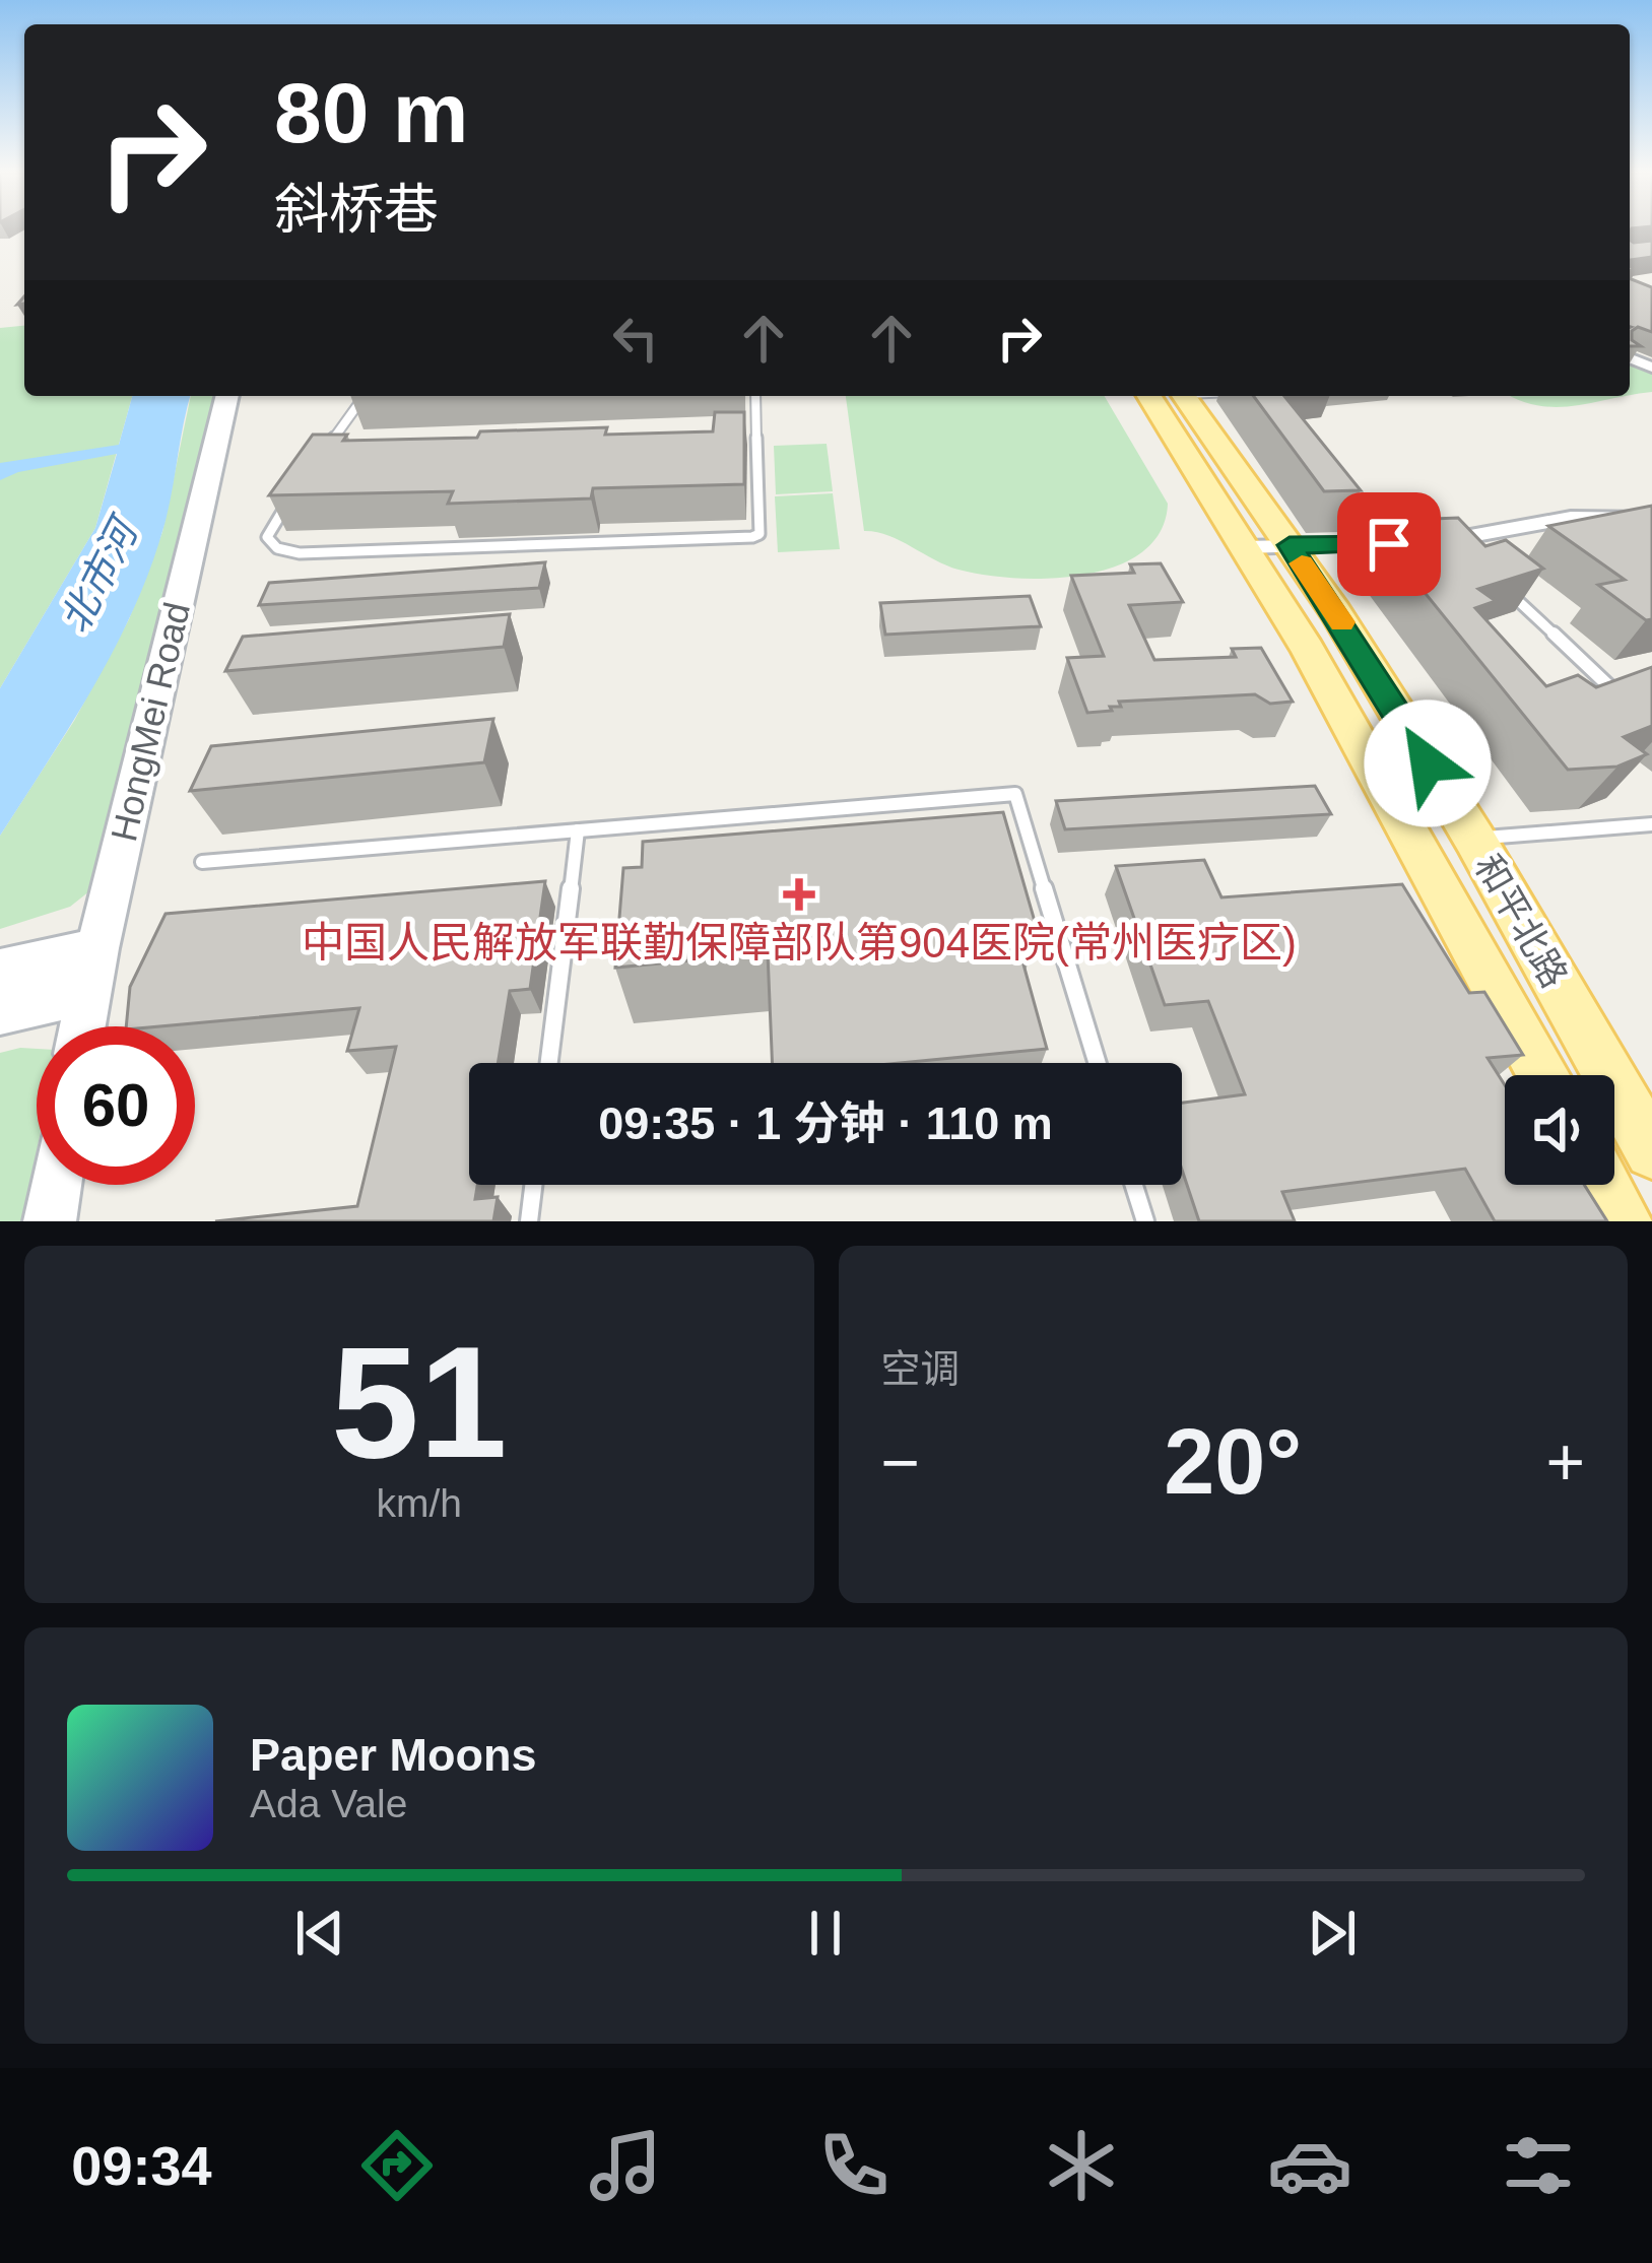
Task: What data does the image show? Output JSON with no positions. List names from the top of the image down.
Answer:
{
  "streets": {
    "main road": ["和平北路"],
    "street": ["HongMei Road"]
  },
  "water": ["北市河"],
  "places": {
    "health": ["中国人民解放军联勤保障部队第904医院(常州医疗区)"]
  },
  "page": {
    "turn": ["80 m", "斜桥巷"],
    "limit": "60",
    "trip": "09:35 · 1 分钟 · 110 m",
    "tile": [
      ["51", "km/h"],
      "空调"
    ],
    "heat": ["−", "20°", "+"],
    "song": ["Paper Moons", "Ada Vale"],
    "tabs": "09:34"
  }
}
